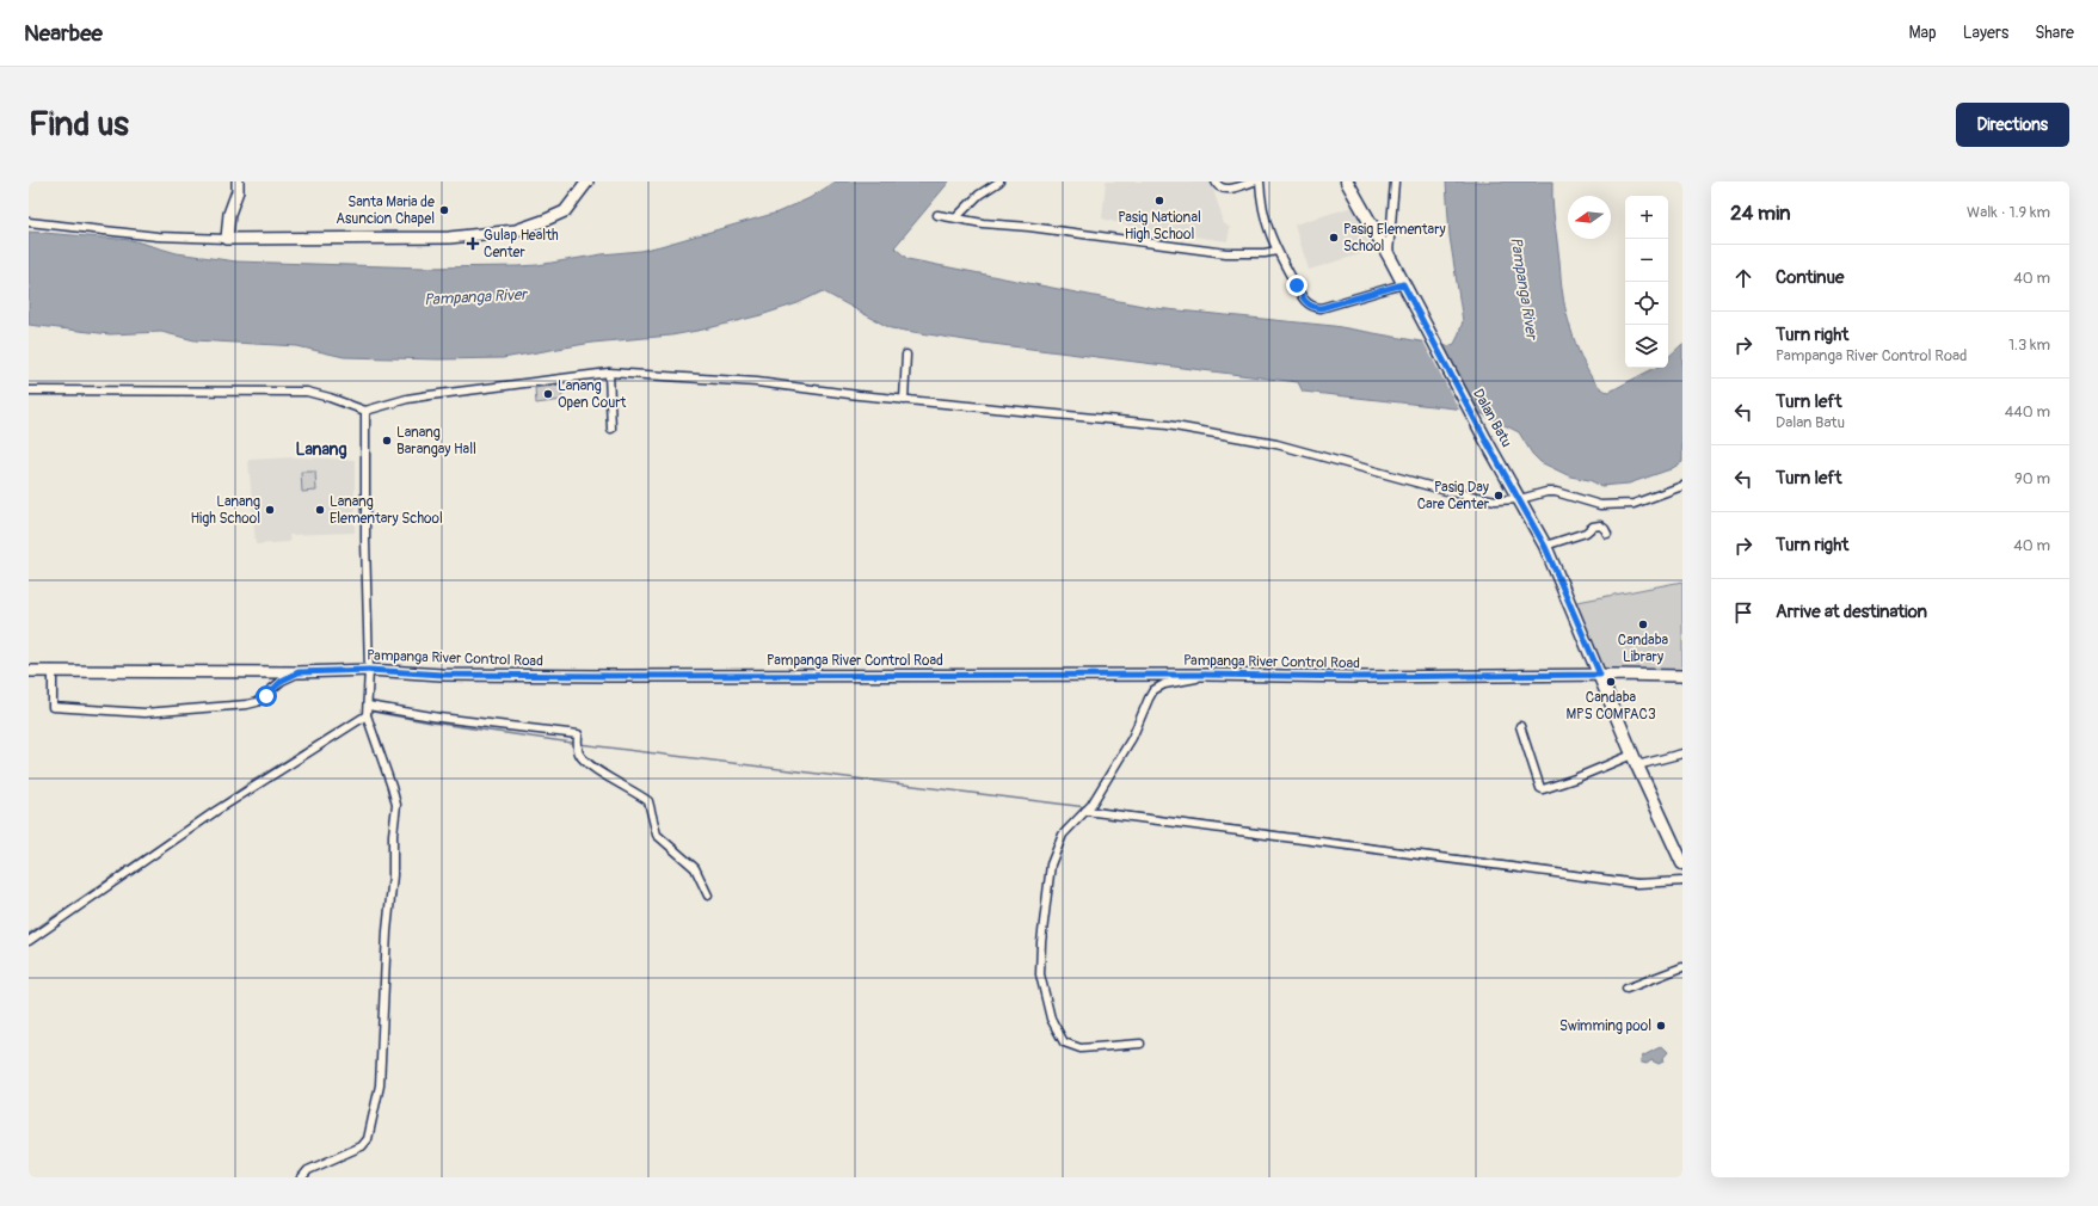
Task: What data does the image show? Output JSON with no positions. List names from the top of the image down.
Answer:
{
  "streets": {
    "main road": ["Dalan Batu", "Pampanga River Control Road"]
  },
  "crossings": [
    ["Dalan Batu", "Pampanga River Control Road"]
  ],
  "districts": ["Lanang"],
  "water": ["Pampanga River"],
  "places": {
    "other": [
      "Pasig National High School",
      "Santa Maria de Asuncion Chapel",
      "Pasig Elementary School",
      "Lanang Open Court",
      "Lanang Barangay Hall",
      "Pasig Day Care Center",
      "Lanang High School",
      "Lanang Elementary School",
      "Candaba Library",
      "Candaba MPS COMPAC3",
      "Swimming pool"
    ],
    "health": ["Gulap Health Center"]
  },
  "north": "left",
  "page": {
    "header": "Nearbee",
    "nav": ["Map", "Layers", "Share"],
    "buttons": "Directions",
    "title": "Find us",
    "heading": ["24 min", "Walk · 1.9 km"],
    "map_buttons": ["+", "−"],
    "list": [
      ["Continue", "40 m"],
      ["Turn right", "Pampanga River Control Road", "1.3 km"],
      ["Turn left", "Dalan Batu", "440 m"],
      ["Turn left", "90 m"],
      ["Turn right", "40 m"],
      "Arrive at destination"
    ]
  }
}
